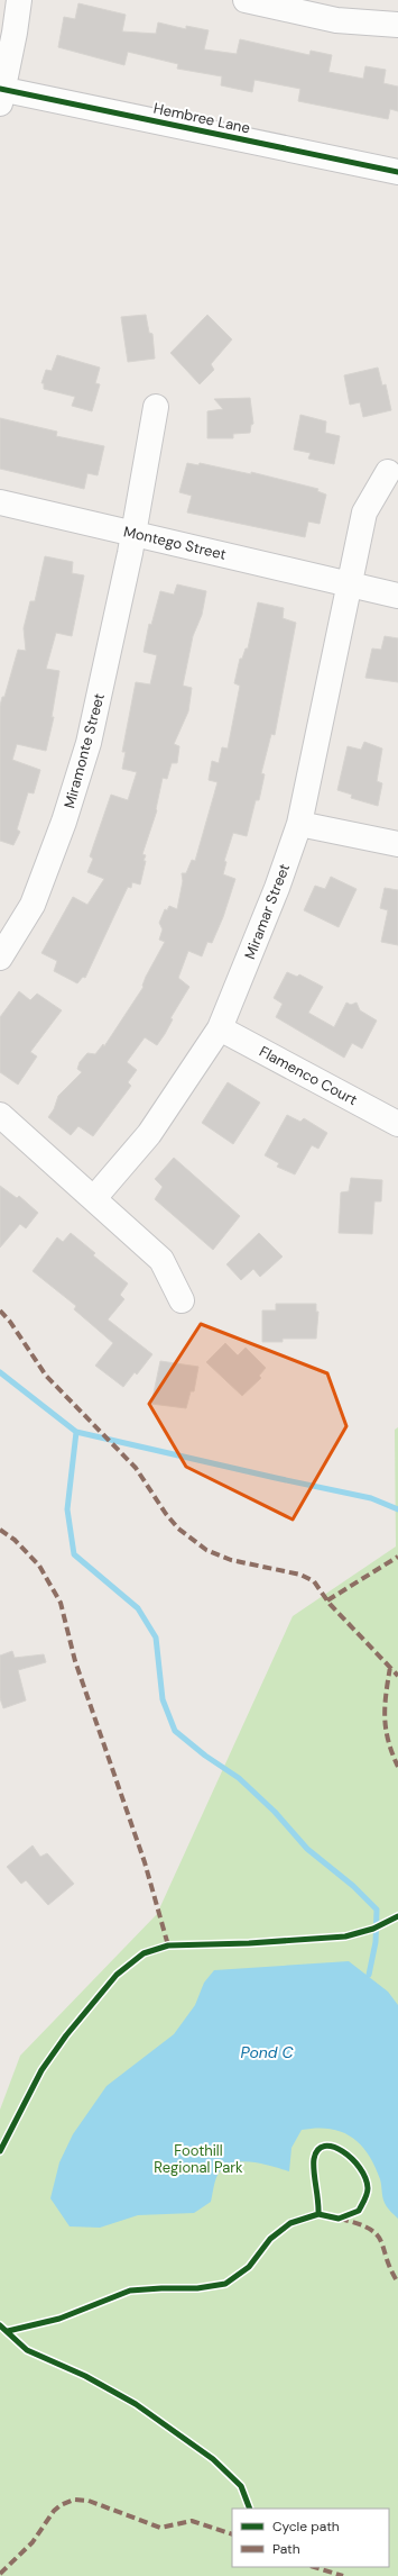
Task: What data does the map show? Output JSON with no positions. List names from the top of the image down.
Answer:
{
  "streets": {
    "street": [
      "Hembree Lane",
      "Montego Street",
      "Miramonte Street",
      "Miramar Street",
      "Flamenco Court"
    ]
  },
  "crossings": [
    ["Montego Street", "Miramonte Street"],
    ["Montego Street", "Miramar Street"],
    ["Miramar Street", "Flamenco Court"]
  ],
  "water": ["Pond C"],
  "parks": ["Foothill Regional Park"],
  "legend": ["Cycle path", "Path"]
}
